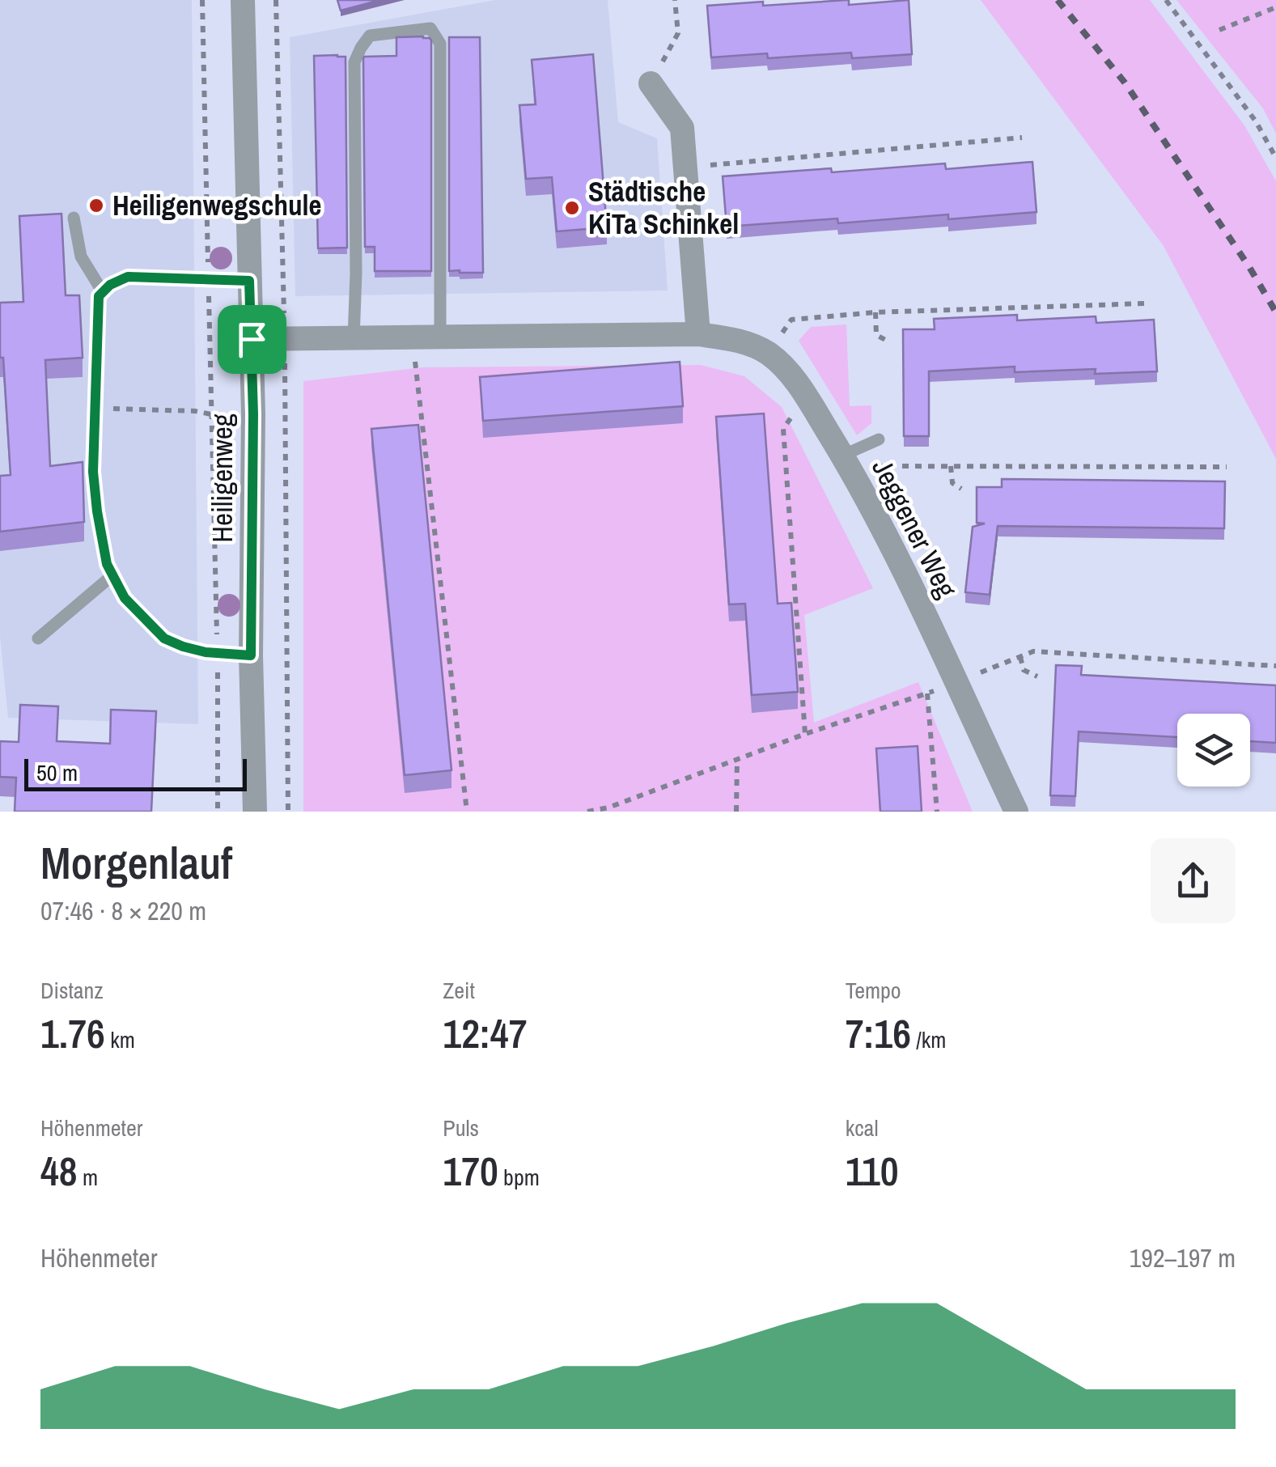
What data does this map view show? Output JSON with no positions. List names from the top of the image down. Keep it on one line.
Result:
{"streets":{"street":["Heiligenweg","Jeggener Weg"]},"crossings":[["Heiligenweg","Jeggener Weg"]],"places":["Heiligenwegschule","Städtische KiTa Schinkel"],"scale_bar":"50 m","page":{"scale":"50 m","heading":["Morgenlauf","07:46 · 8 × 220 m"],"stats":[["Distanz","1.76 km"],["Zeit","12:47"],["Tempo","7:16 /km"],["Höhenmeter","48 m"],["Puls","170 bpm"],["kcal","110"]],"chart":["Höhenmeter","192–197 m"]}}
